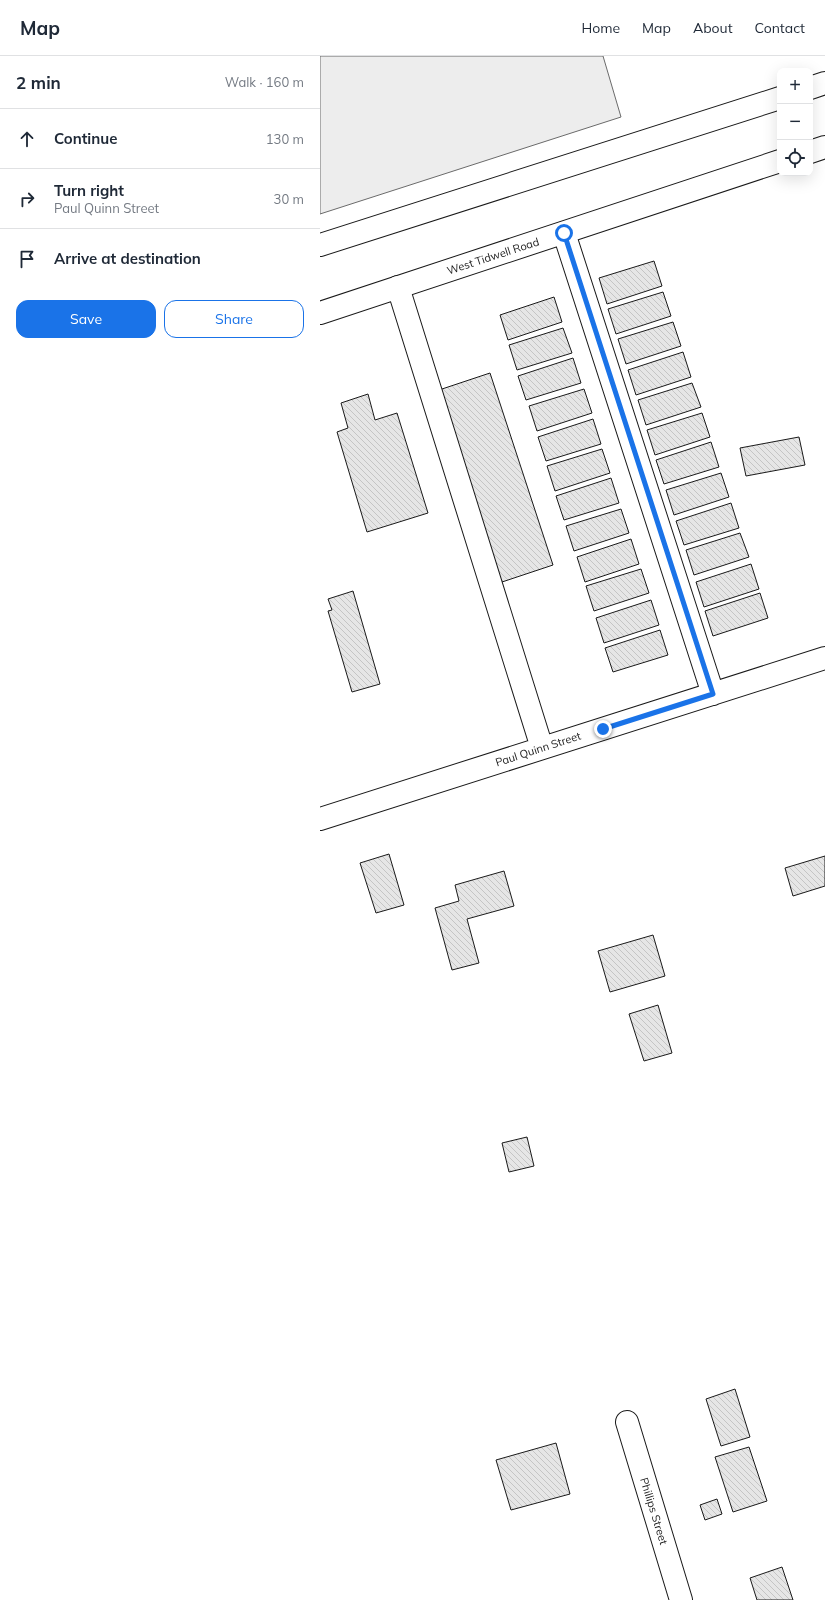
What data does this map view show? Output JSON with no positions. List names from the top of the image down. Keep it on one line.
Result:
{"streets":{"main road":["West Tidwell Road","Paul Quinn Street","Phillips Street"]},"page":{"header":"Map","nav":["Home","Map","About","Contact"],"heading":["2 min","Walk · 160 m"],"map_buttons":["+","−"],"list":[["Continue","130 m"],["Turn right","Paul Quinn Street","30 m"],"Arrive at destination"],"buttons":["Save","Share"]}}
